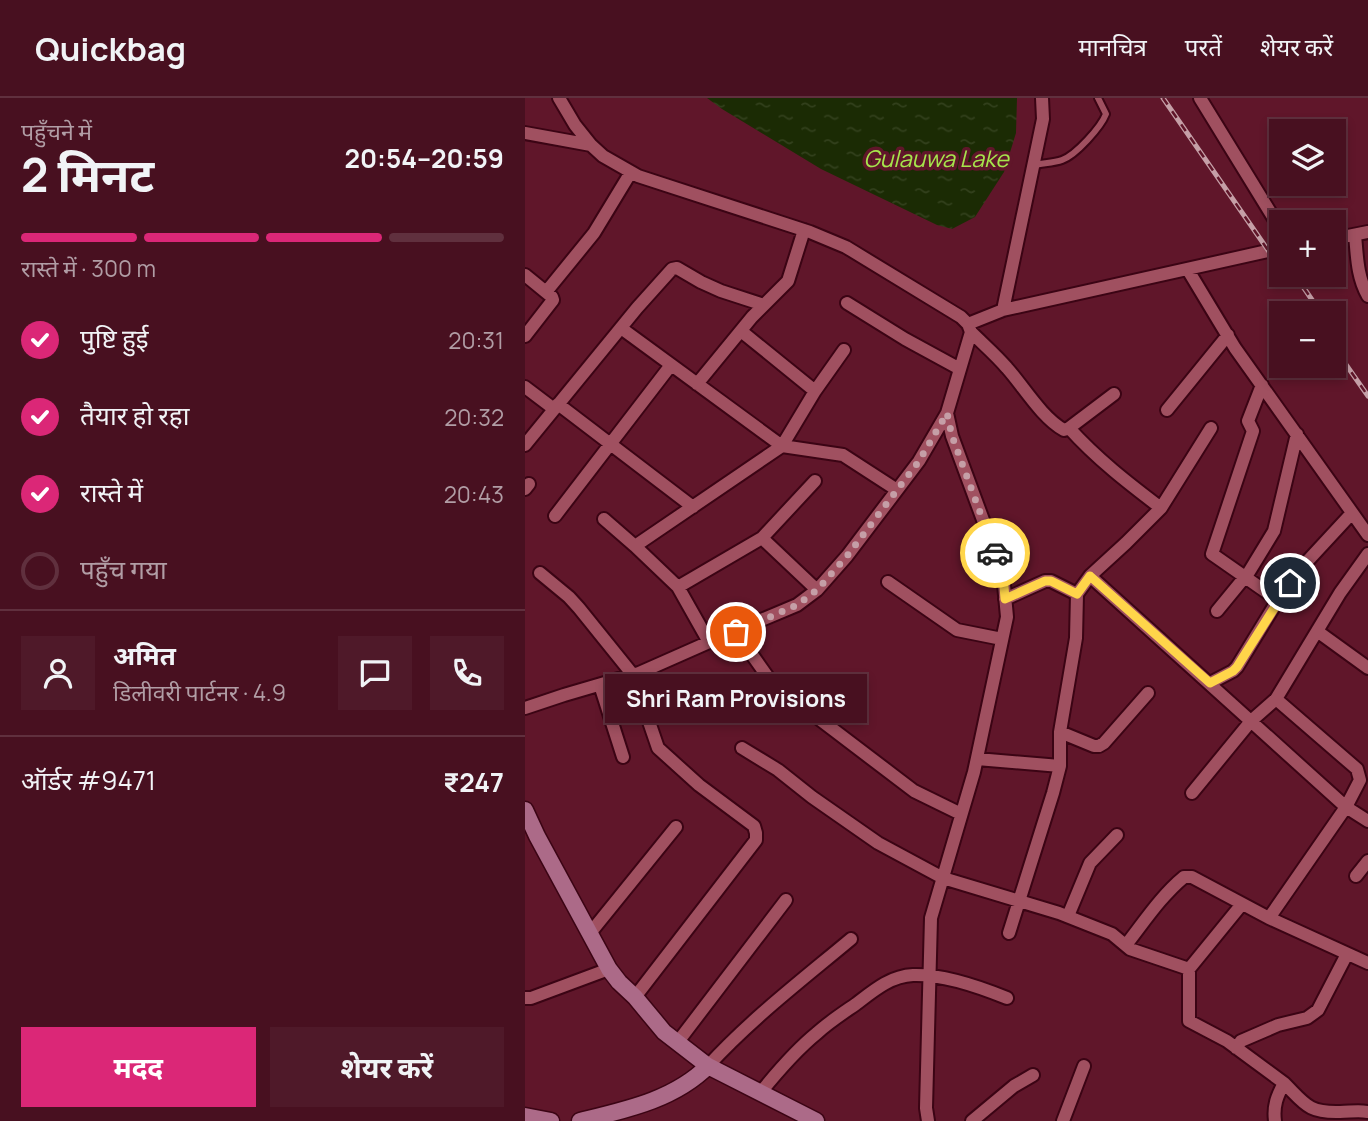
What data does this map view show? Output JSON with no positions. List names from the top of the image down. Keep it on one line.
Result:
{"water":["Gulauwa Lake"],"places":["Shri Ram Provisions"],"page":{"header":"Quickbag","nav":["मानचित्र","परतें","शेयर करें"],"heading":["2 मिनट","पहुँचने में","20:54–20:59"],"panel":["अमित","डिलीवरी पार्टनर · 4.9","ऑर्डर #9471","₹247"],"map_buttons":["+","−"],"bar":"रास्ते में · 300 m","list":[["पुष्टि हुई","20:31"],["तैयार हो रहा","20:32"],["रास्ते में","20:43"],"पहुँच गया"],"bubble":"Shri Ram Provisions","buttons":["मदद","शेयर करें"]}}
